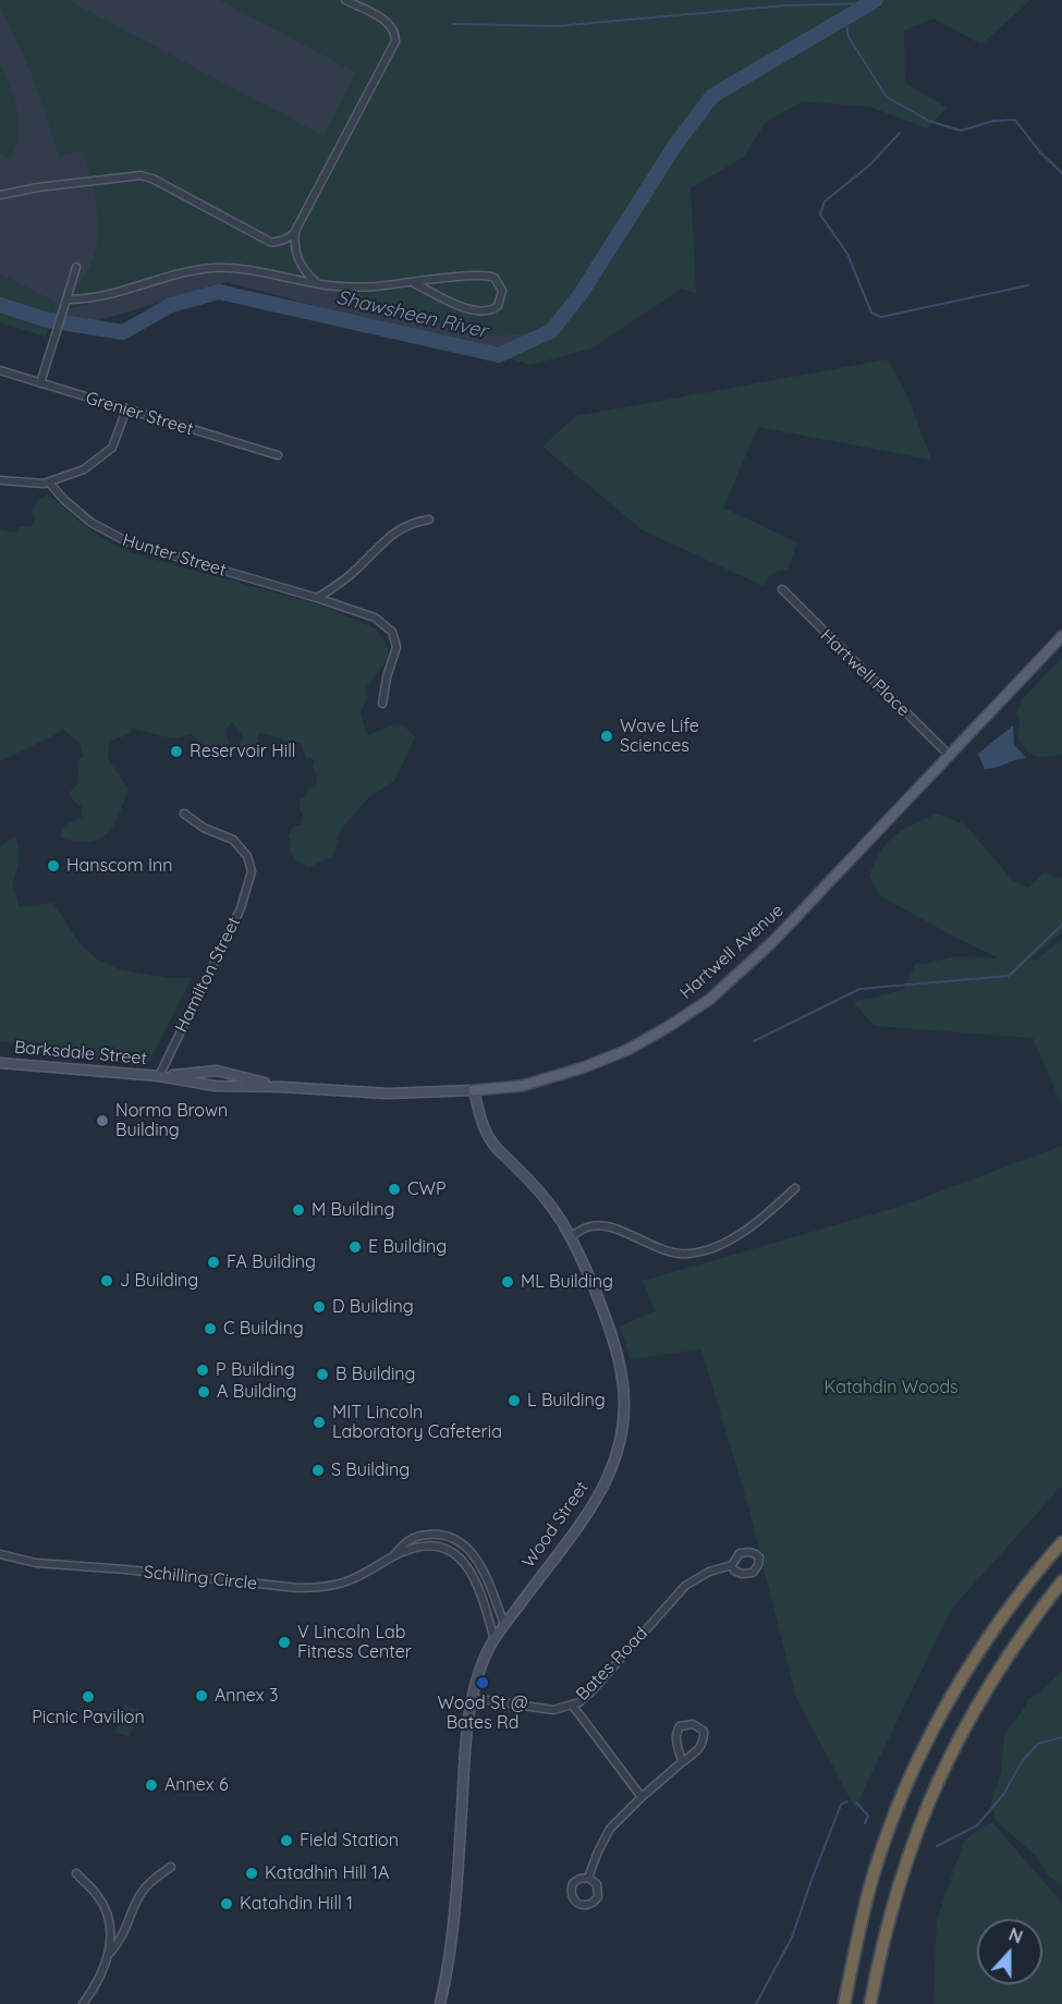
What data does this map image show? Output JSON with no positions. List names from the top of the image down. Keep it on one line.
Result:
{"streets":{"main road":["Hartwell Avenue"],"street":["Grenier Street","Hunter Street","Hartwell Place","Hamilton Street","Barksdale Street","Wood Street","Schilling Circle","Bates Road"]},"crossings":[["Hartwell Place","Hartwell Avenue"],["Hartwell Avenue","Barksdale Street"],["Hartwell Avenue","Wood Street"],["Hamilton Street","Barksdale Street"],["Wood Street","Schilling Circle"],["Wood Street","Bates Road"]],"water":["Shawsheen River"],"parks":["Katahdin Woods"],"places":["Wave Life Sciences","Reservoir Hill","Hanscom Inn","Norma Brown Building","CWP","M Building","E Building","FA Building","J Building","ML Building","D Building","C Building","P Building","B Building","A Building","L Building","MIT Lincoln Laboratory Cafeteria","S Building","V Lincoln Lab Fitness Center","Wood St @ Bates Rd","Annex 3","Picnic Pavilion","Annex 6","Field Station","Katadhin Hill 1A","Katahdin Hill 1"],"north":"top"}
